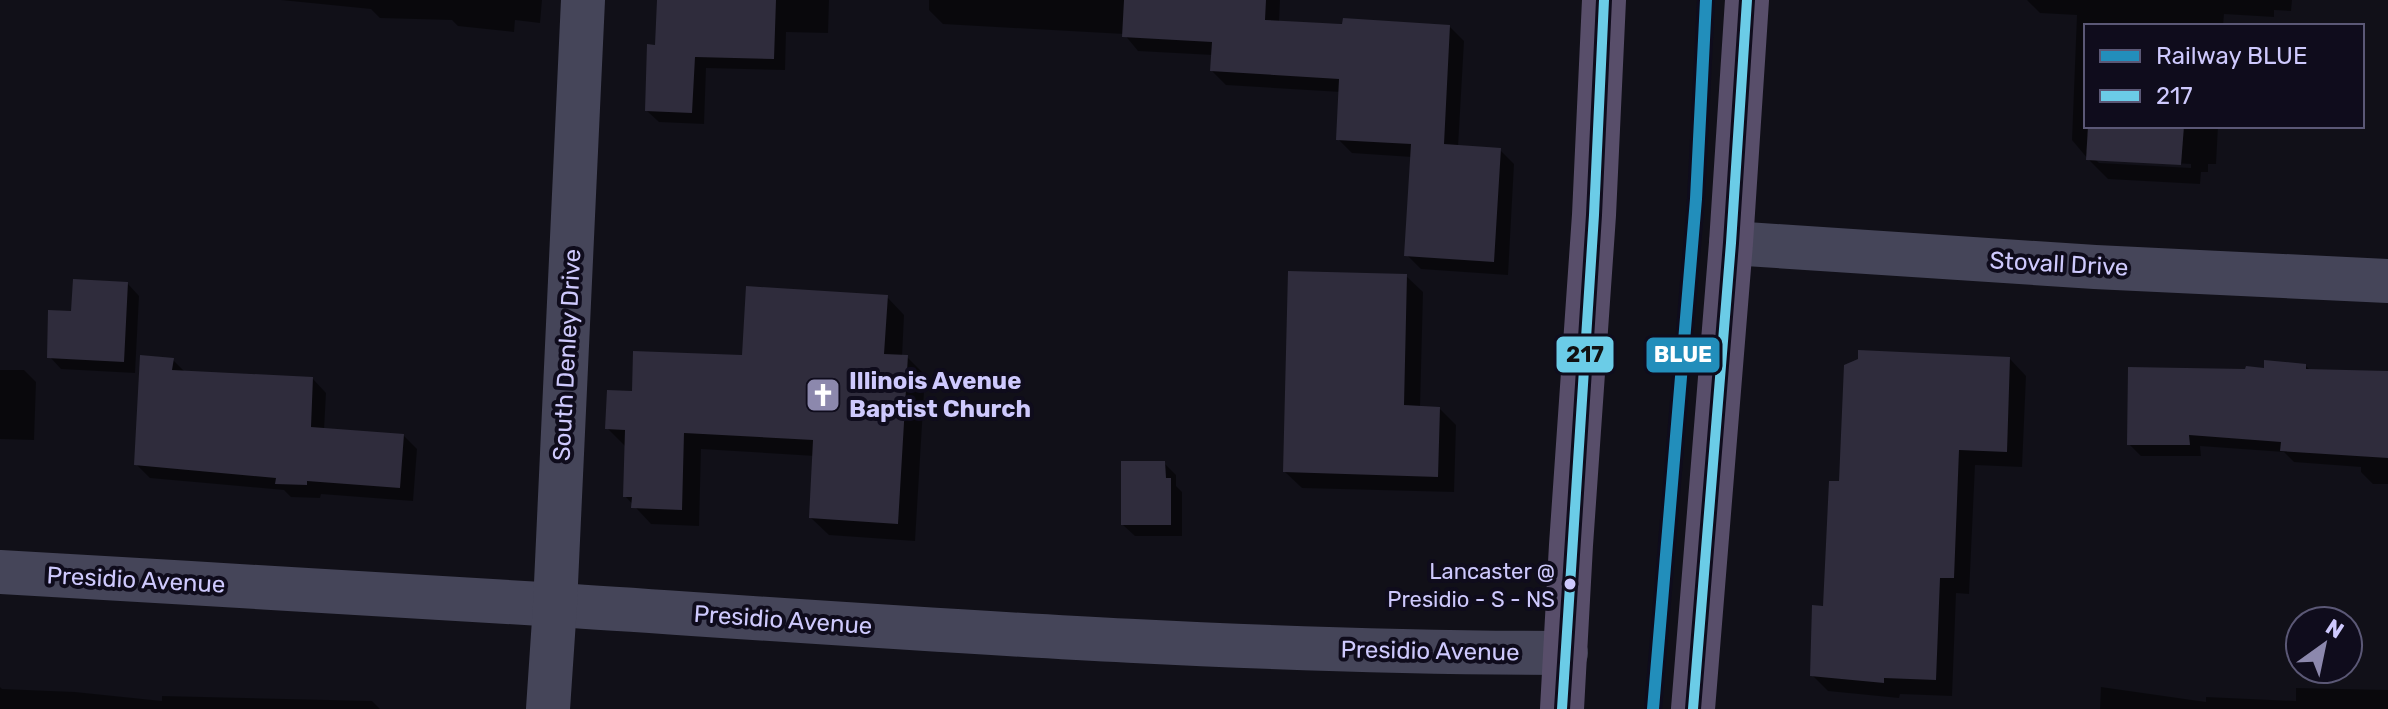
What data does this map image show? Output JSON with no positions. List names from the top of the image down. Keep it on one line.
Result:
{"streets":{"street":["Stovall Drive","South Denley Drive","Presidio Avenue"]},"crossings":[["South Denley Drive","Presidio Avenue"]],"places":{"church":["Illinois Avenue Baptist Church"],"other":["Lancaster @ Presidio - S - NS"]},"lines":["rail line BLUE","transit line 217"],"legend":["Railway BLUE","217"],"north":"top right"}
